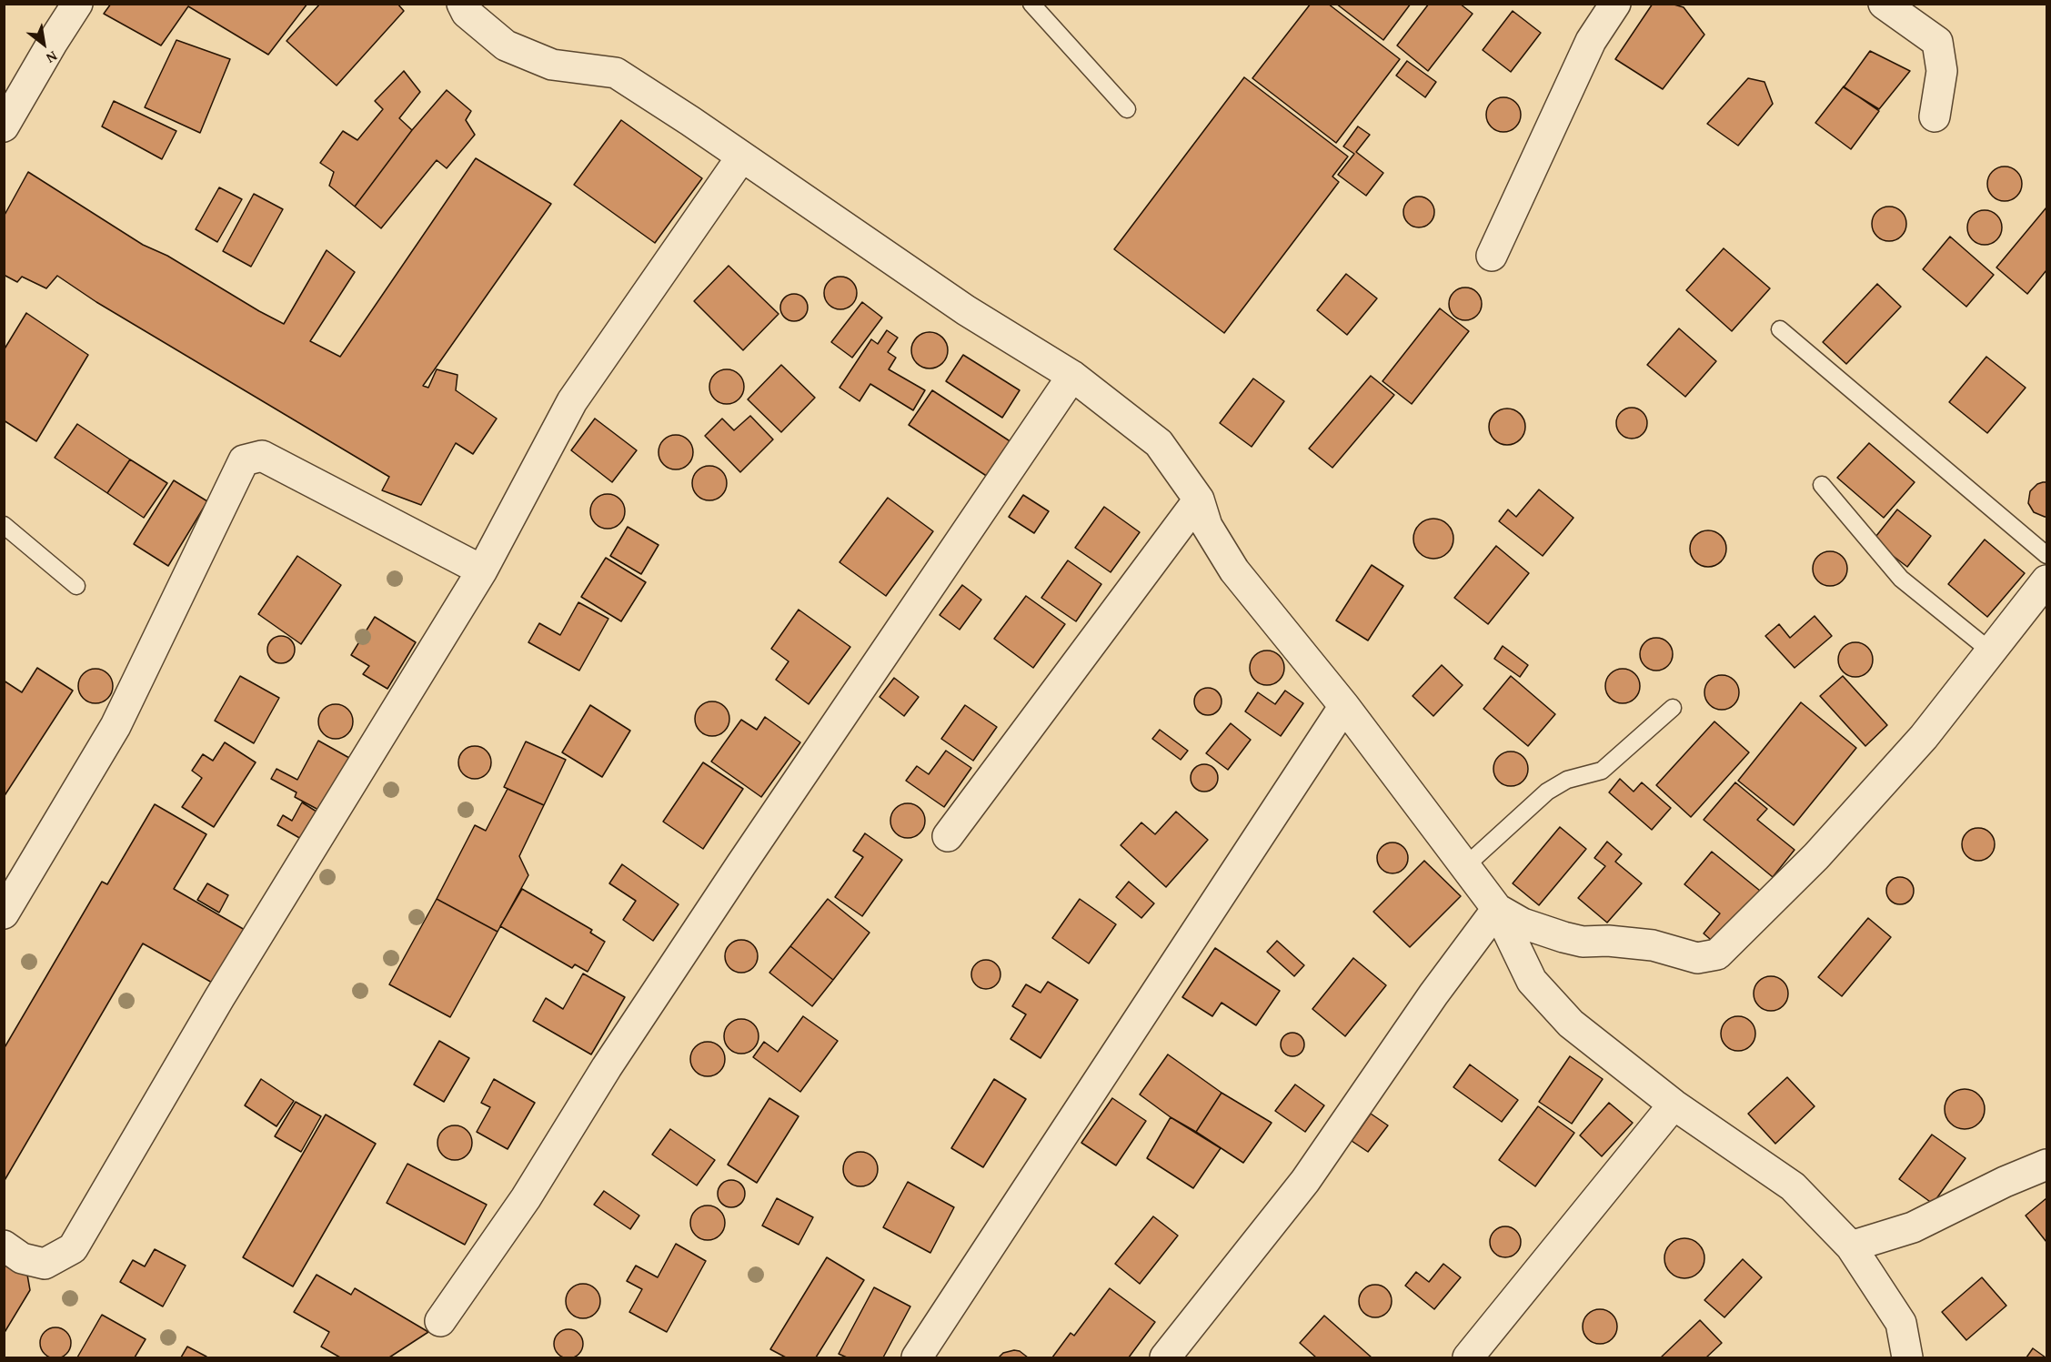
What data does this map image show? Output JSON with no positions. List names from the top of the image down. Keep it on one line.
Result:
{"north":"bottom right"}
